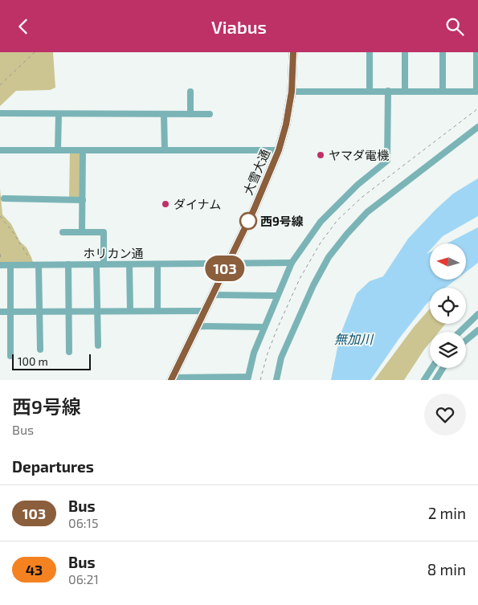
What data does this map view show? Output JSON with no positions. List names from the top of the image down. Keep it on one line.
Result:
{"streets":{"highway":["大雪大通"],"street":["ホリカン通"]},"crossings":[["大雪大通","ホリカン通"]],"water":["無加川"],"places":["ヤマダ電機","ダイナム","西9号線"],"lines":["bus line 103"],"scale_bar":"100 m","north":"left","page":{"header":"Viabus","on_map":"103","scale":"100 m","heading":[["西9号線","Bus"],"Departures"],"list":[{"mark":"103","name":"Bus","note":"06:15","value":"2 min"},{"mark":"43","name":"Bus","note":"06:21","value":"8 min"}]}}
